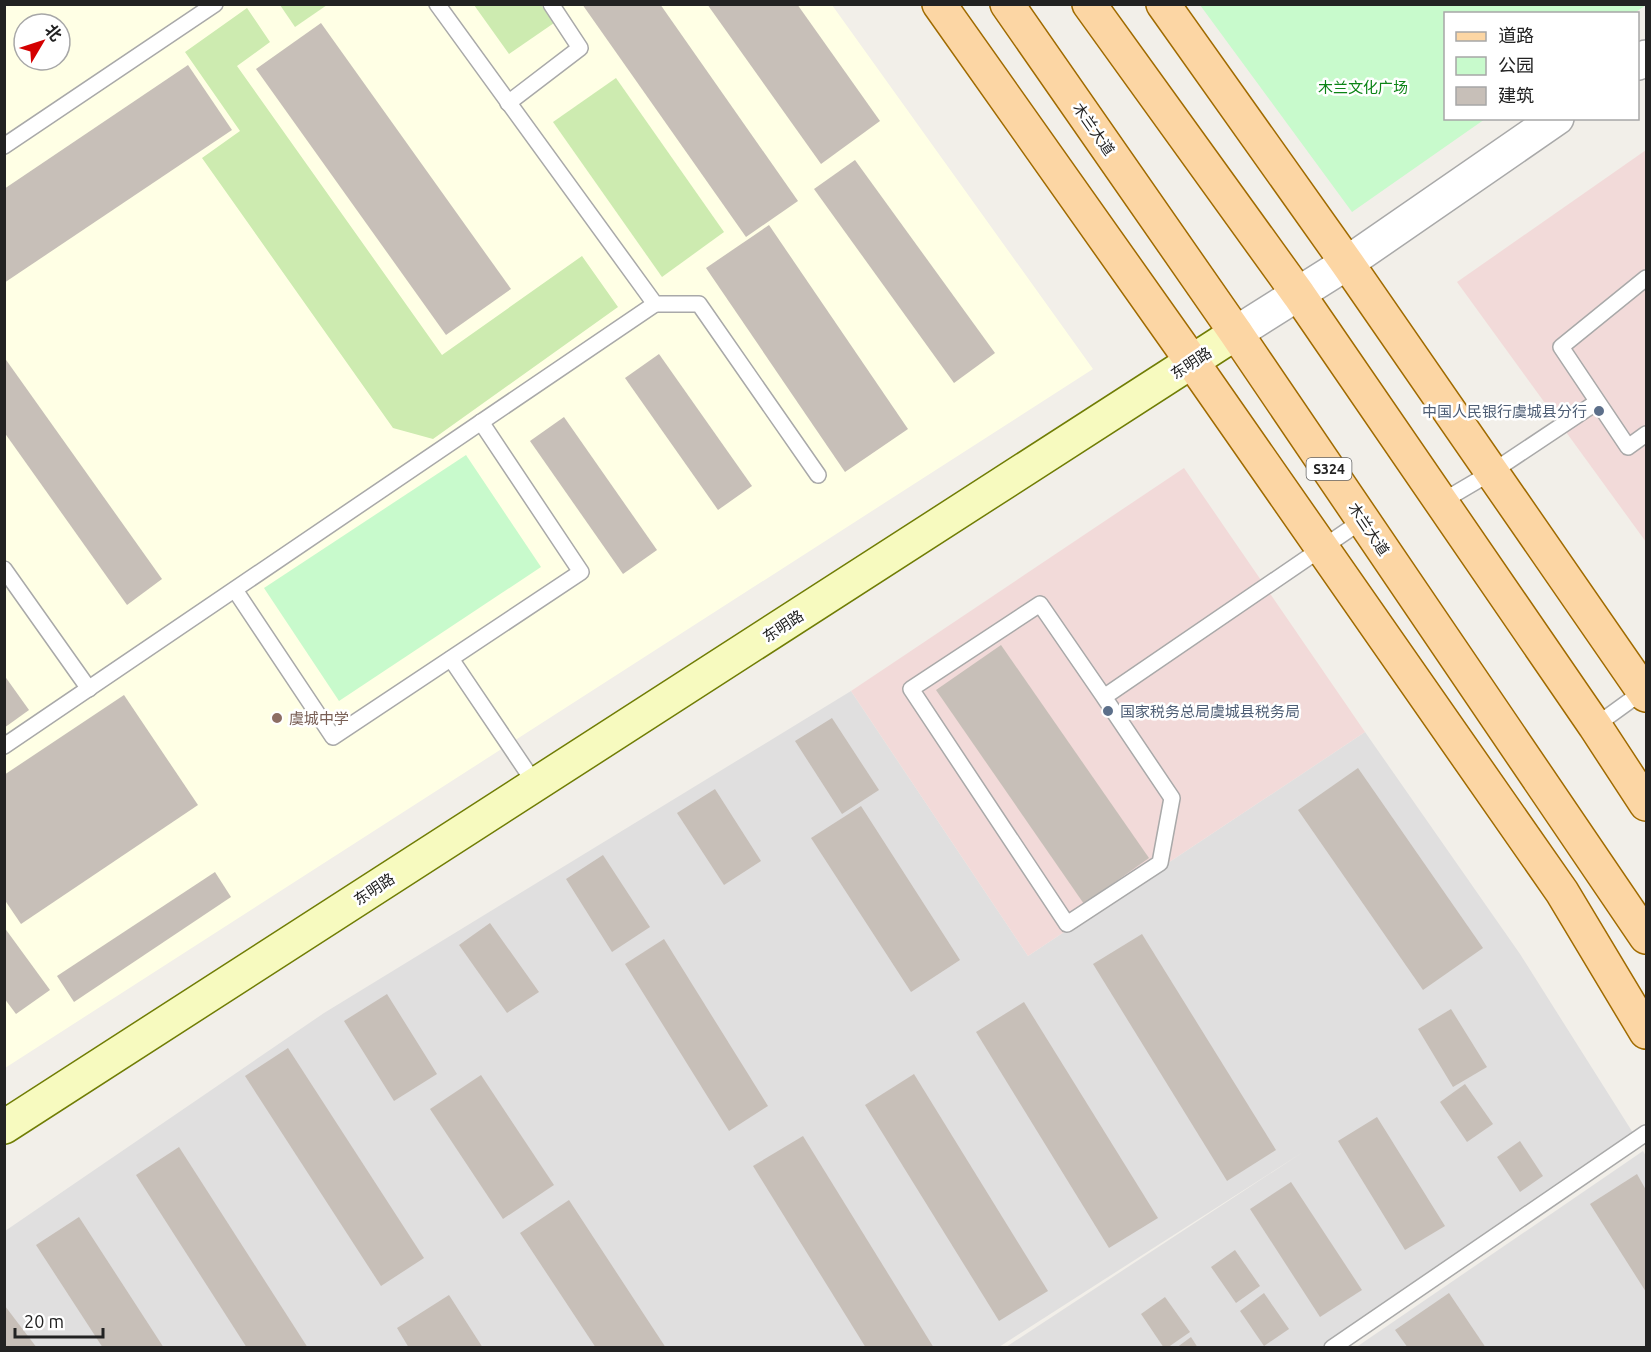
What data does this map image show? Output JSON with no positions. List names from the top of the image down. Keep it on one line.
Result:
{"streets":{"main road":["木兰大道","东明路","S324"]},"crossings":[["木兰大道","东明路"]],"parks":["木兰文化广场"],"places":["中国人民银行虞城县分行","国家税务总局虞城县税务局","虞城中学"],"legend":["道路","公园","建筑"],"scale_bar":"20 m","north":"top right"}
